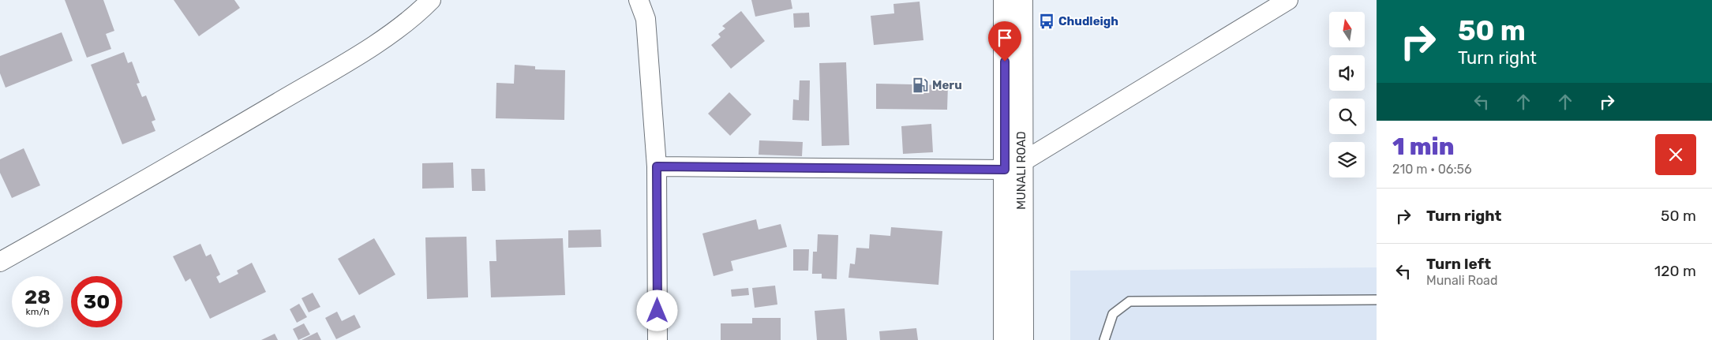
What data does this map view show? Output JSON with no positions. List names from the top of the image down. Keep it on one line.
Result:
{"streets":{"main road":["MUNALI ROAD"]},"places":{"bus stop":["Chudleigh"],"fuel station":["Meru"]},"north":"top","page":{"turn":["50 m","Turn right"],"heading":["1 min","210 m · 06:56"],"list":[{"name":"Turn right","value":"50 m"},{"name":"Turn left","note":"Munali Road","value":"120 m"}],"speed":"28 km/h","limit":"30"}}
